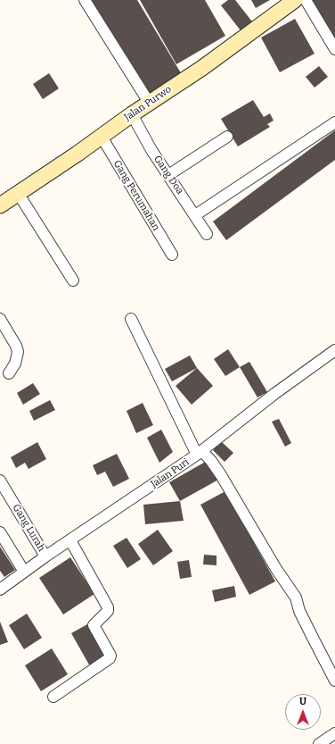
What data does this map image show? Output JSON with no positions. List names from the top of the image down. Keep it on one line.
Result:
{"streets":{"street":["Jalan Purwo","Gang Doa","Gang Perumahan","Jalan Puri","Gang Lurah"]},"crossings":[["Jalan Purwo","Gang Doa"],["Jalan Purwo","Gang Perumahan"],["Jalan Puri","Gang Lurah"]],"north":"top"}
